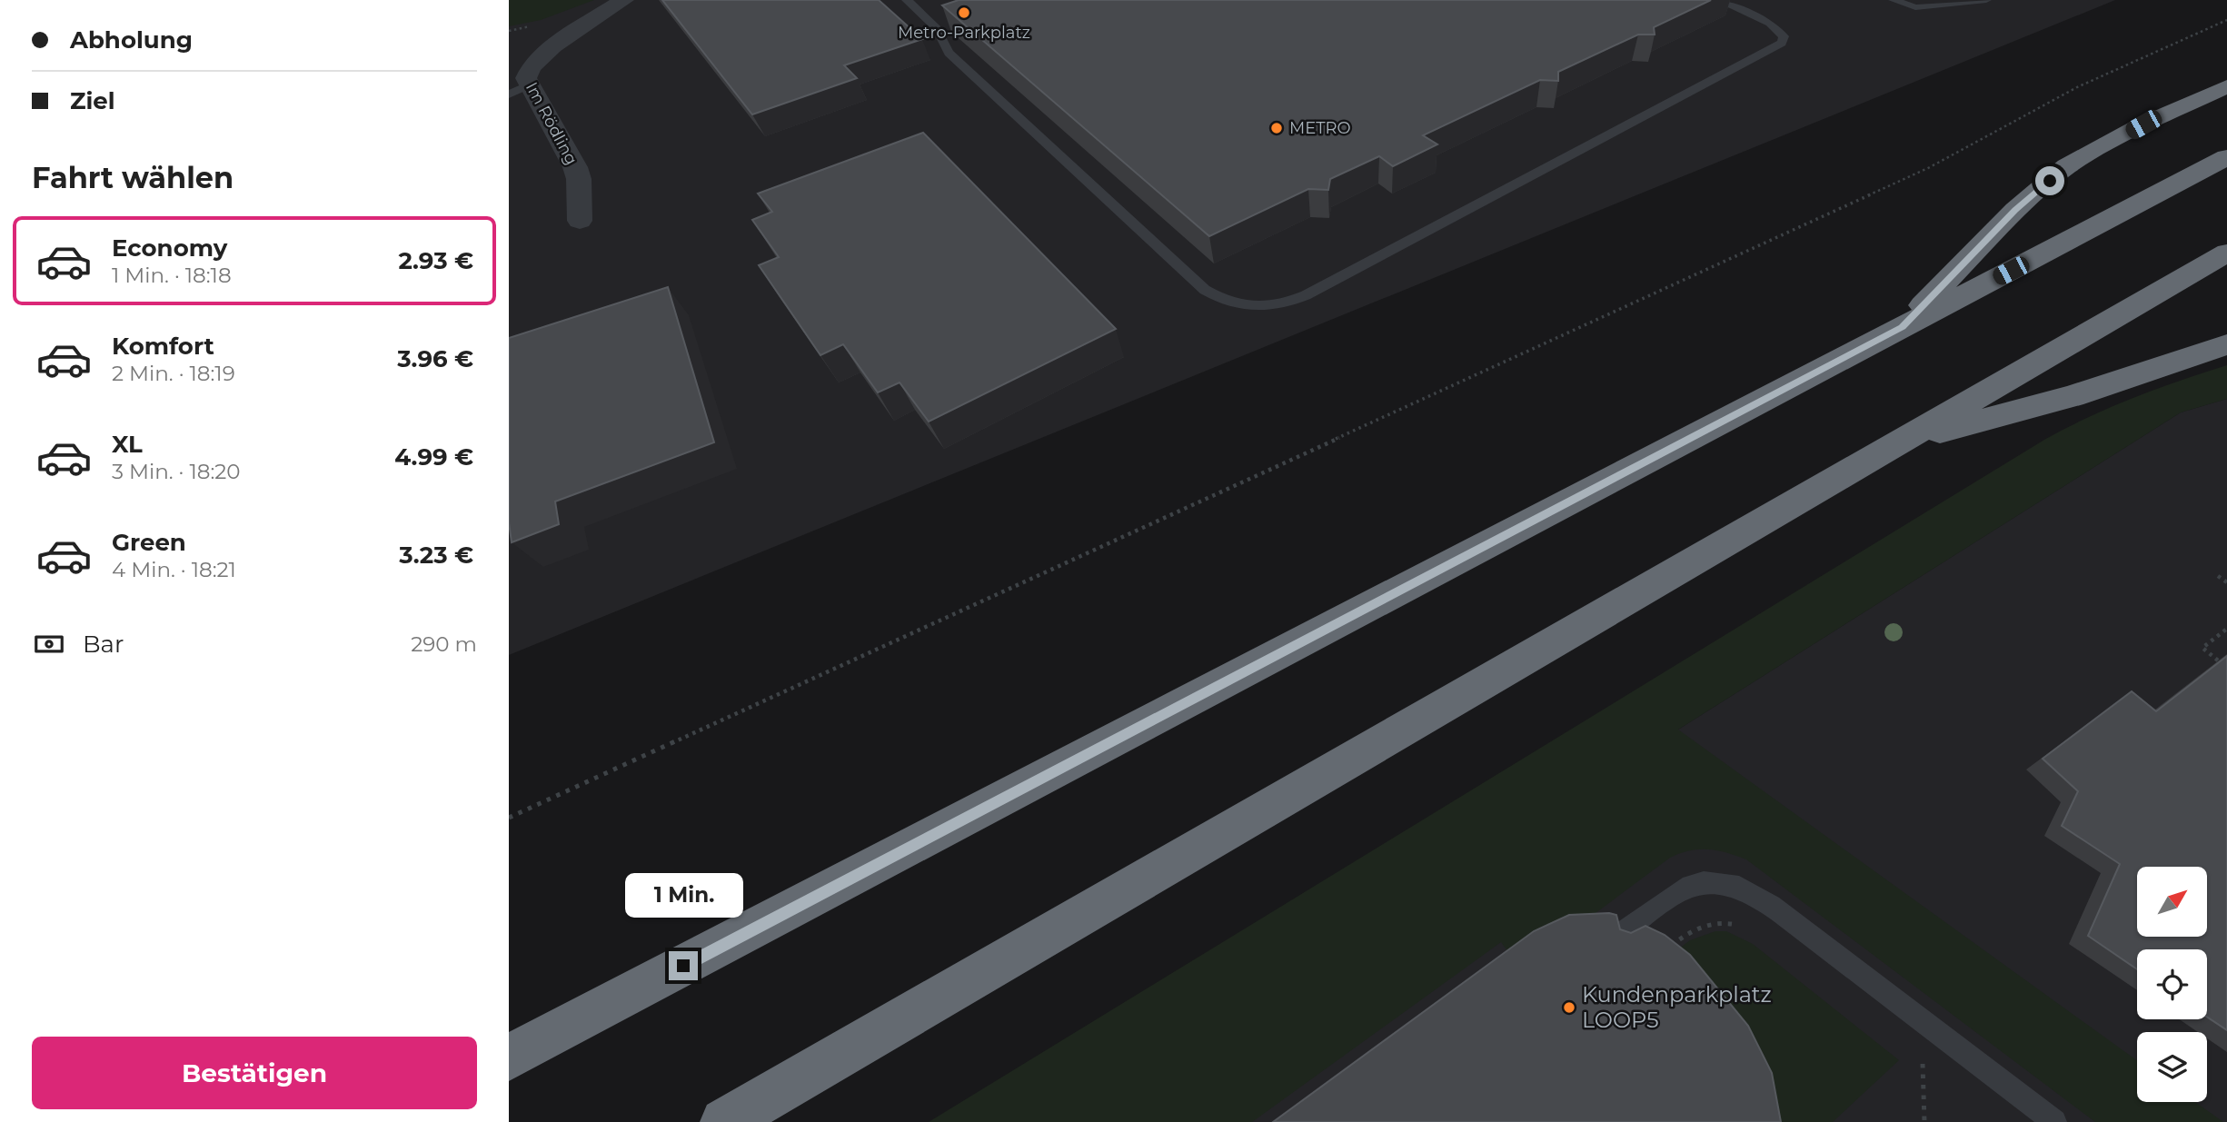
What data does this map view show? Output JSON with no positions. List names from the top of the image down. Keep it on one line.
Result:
{"streets":{"street":["Im Rödling"]},"places":["Metro-Parkplatz","METRO","Kundenparkplatz LOOP5"],"north":"top right","page":{"banner":["Abholung","Ziel"],"heading":"Fahrt wählen","list":[{"name":"Economy","note":"1 Min. · 18:18","value":"2.93 €"},{"name":"Komfort","note":"2 Min. · 18:19","value":"3.96 €"},{"name":"XL","note":"3 Min. · 18:20","value":"4.99 €"},{"name":"Green","note":"4 Min. · 18:21","value":"3.23 €"}],"pay":["Bar","290 m"],"bubble":"1 Min.","buttons":"Bestätigen"}}
